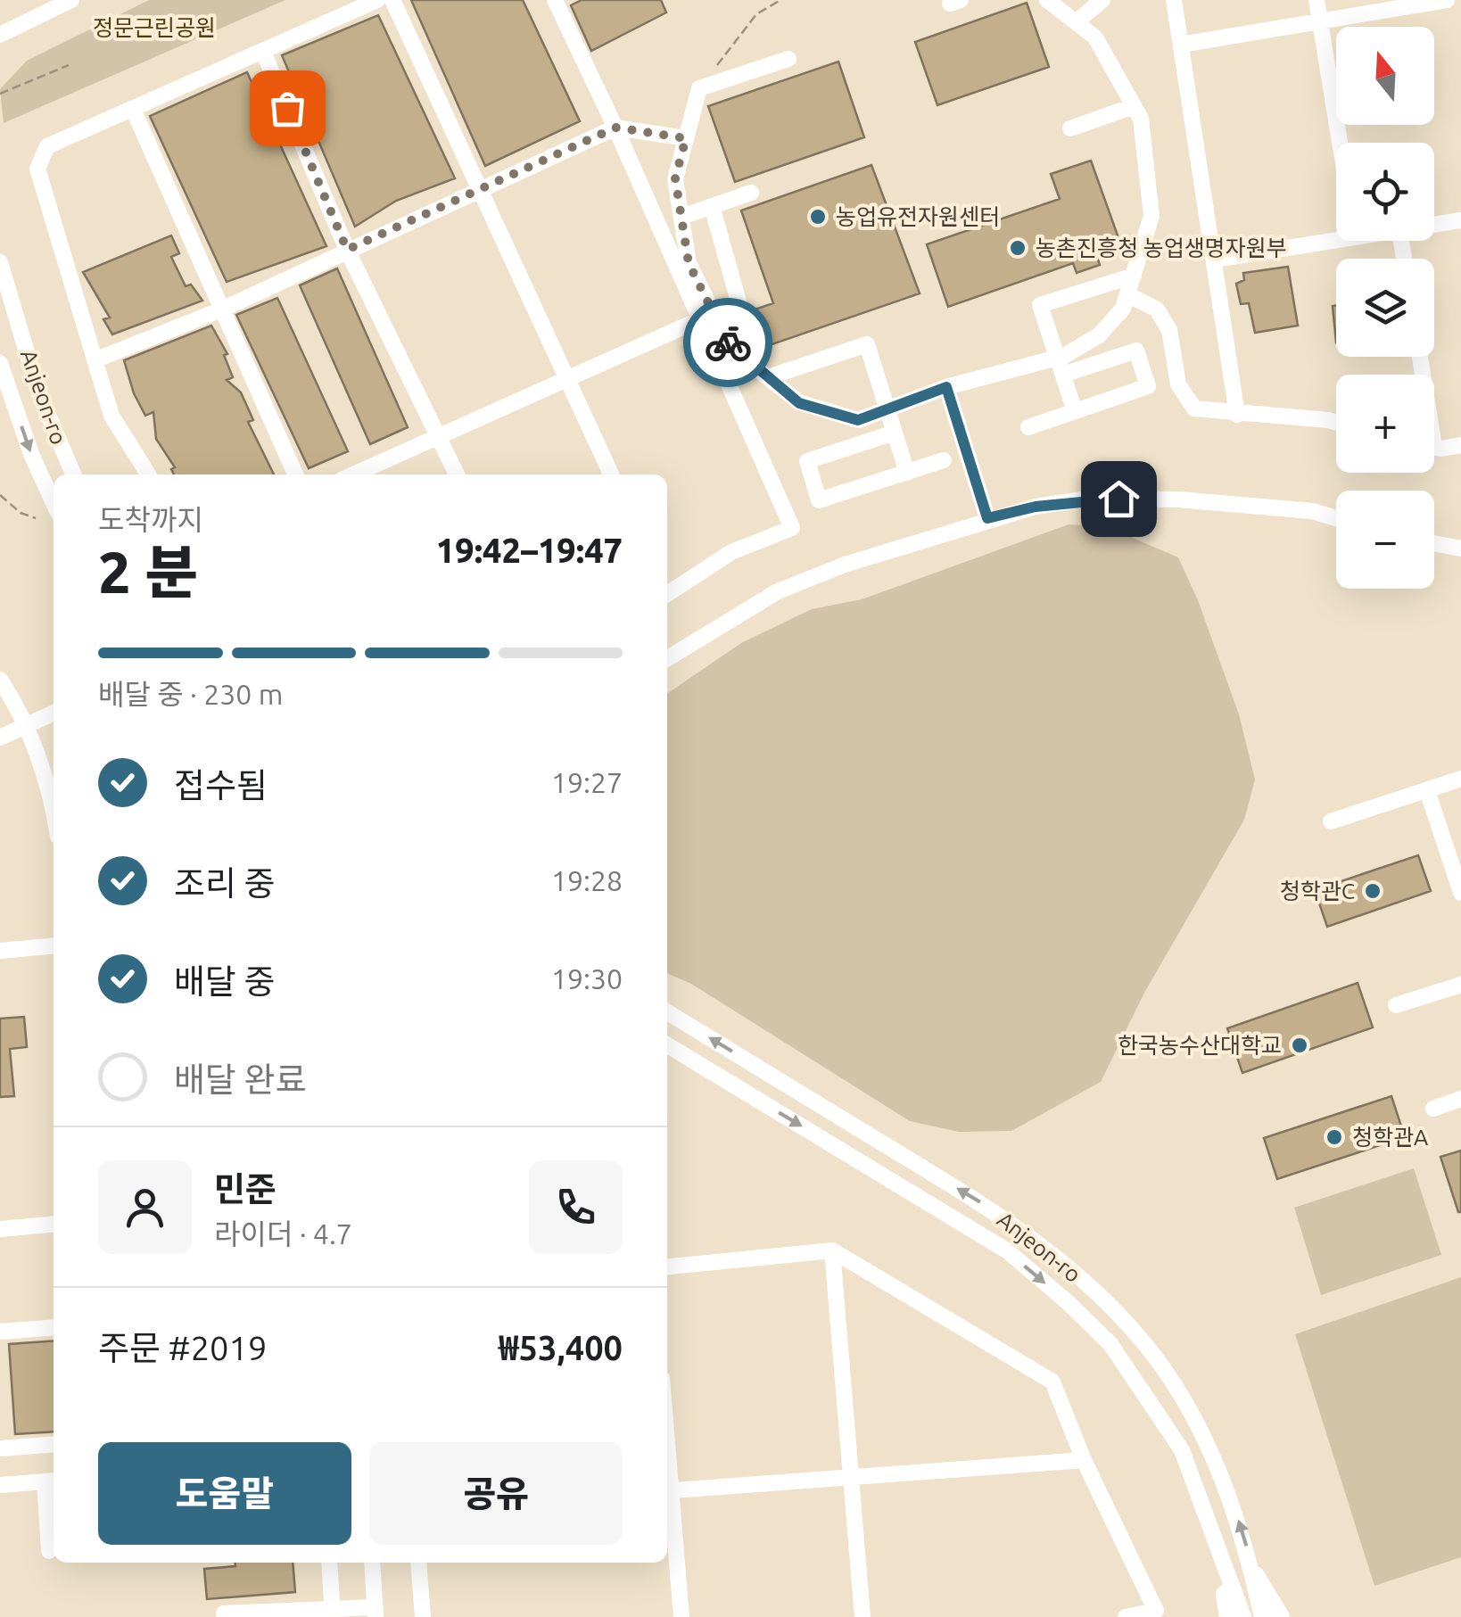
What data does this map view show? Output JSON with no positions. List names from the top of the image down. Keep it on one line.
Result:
{"streets":{"street":["Anjeon-ro"]},"parks":["정문근린공원"],"places":["농업유전자원센터","농촌진흥청 농업생명자원부","청학관C","한국농수산대학교","청학관A"],"north":"top","page":{"map_buttons":["+","−"],"heading":["2 분","도착까지","19:42–19:47"],"panel":["민준","라이더 · 4.7","주문 #2019","₩53,400"],"bar":"배달 중 · 230 m","list":[["접수됨","19:27"],["조리 중","19:28"],["배달 중","19:30"],"배달 완료"],"buttons":["도움말","공유"]}}
